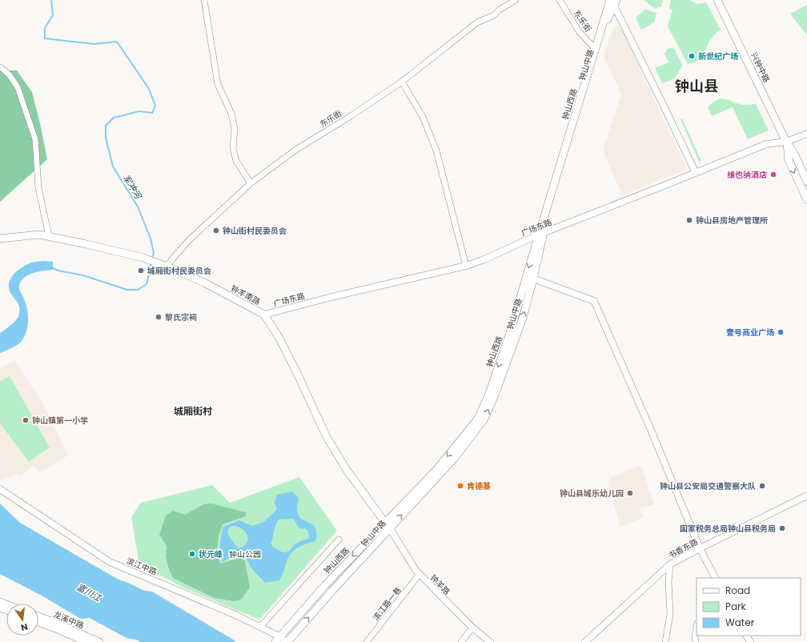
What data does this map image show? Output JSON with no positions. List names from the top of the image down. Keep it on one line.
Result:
{"streets":{"main road":["钟山中路","兴钟中路","钟山西路","钟羊南路","龙溪中路"],"street":["东乐街","广场东路","书香东路","滨江中路","钟羊路","滨江路一巷"]},"crossings":[["东乐街","钟山西路"],["东乐街","钟羊南路"],["钟山中路","钟山西路"],["钟山中路","广场东路"],["钟山中路","钟羊南路"],["钟山中路","滨江中路"],["钟山中路","钟羊路"],["兴钟中路","广场东路"],["钟山西路","广场东路"],["钟山西路","钟羊南路"],["钟山西路","滨江中路"],["钟山西路","钟羊路"],["广场东路","钟羊南路"],["钟羊南路","钟羊路"],["钟羊路","滨江路一巷"]],"one_way":["钟山中路","钟山西路"],"districts":["钟山县","城厢街村"],"water":["军冲河","富川江"],"parks":["钟山公园"],"places":["新世纪广场","维也纳酒店","钟山县房地产管理所","钟山街村民委员会","城厢街村民委员会","黎氏宗祠","壹号商业广场","钟山镇第一小学","肯德基","钟山县公安局交通警察大队","钟山县城乐幼儿园","国家税务总局钟山县税务局","状元峰"],"legend":["Road","Park","Water"],"north":"bottom"}
